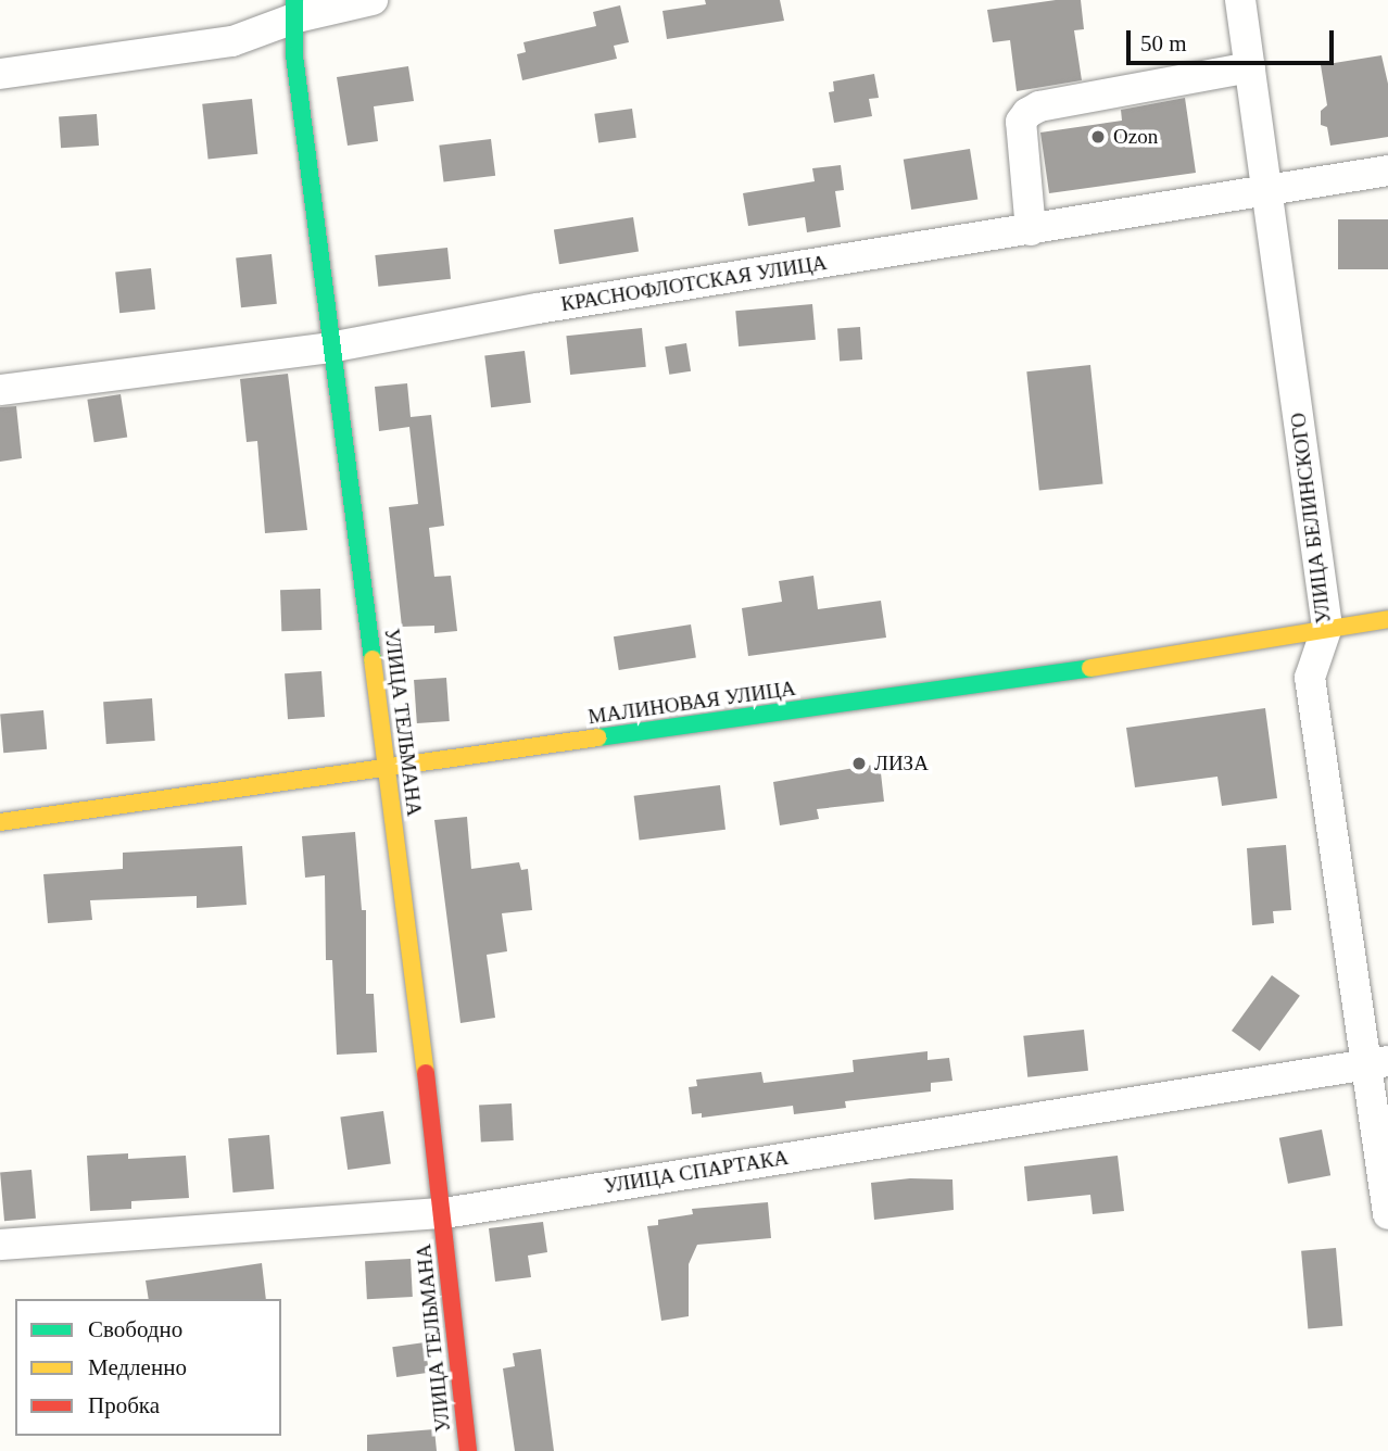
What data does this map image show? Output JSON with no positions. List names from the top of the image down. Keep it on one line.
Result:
{"streets":{"street":["КРАСНОФЛОТСКАЯ УЛИЦА","УЛИЦА БЕЛИНСКОГО","МАЛИНОВАЯ УЛИЦА","УЛИЦА ТЕЛЬМАНА","УЛИЦА СПАРТАКА"]},"crossings":[["КРАСНОФЛОТСКАЯ УЛИЦА","УЛИЦА БЕЛИНСКОГО"],["КРАСНОФЛОТСКАЯ УЛИЦА","УЛИЦА ТЕЛЬМАНА"],["УЛИЦА БЕЛИНСКОГО","МАЛИНОВАЯ УЛИЦА"],["УЛИЦА БЕЛИНСКОГО","УЛИЦА СПАРТАКА"],["МАЛИНОВАЯ УЛИЦА","УЛИЦА ТЕЛЬМАНА"],["УЛИЦА ТЕЛЬМАНА","УЛИЦА СПАРТАКА"]],"places":["Ozon","ЛИЗА"],"legend":["Свободно","Медленно","Пробка"],"scale_bar":"50 m"}
